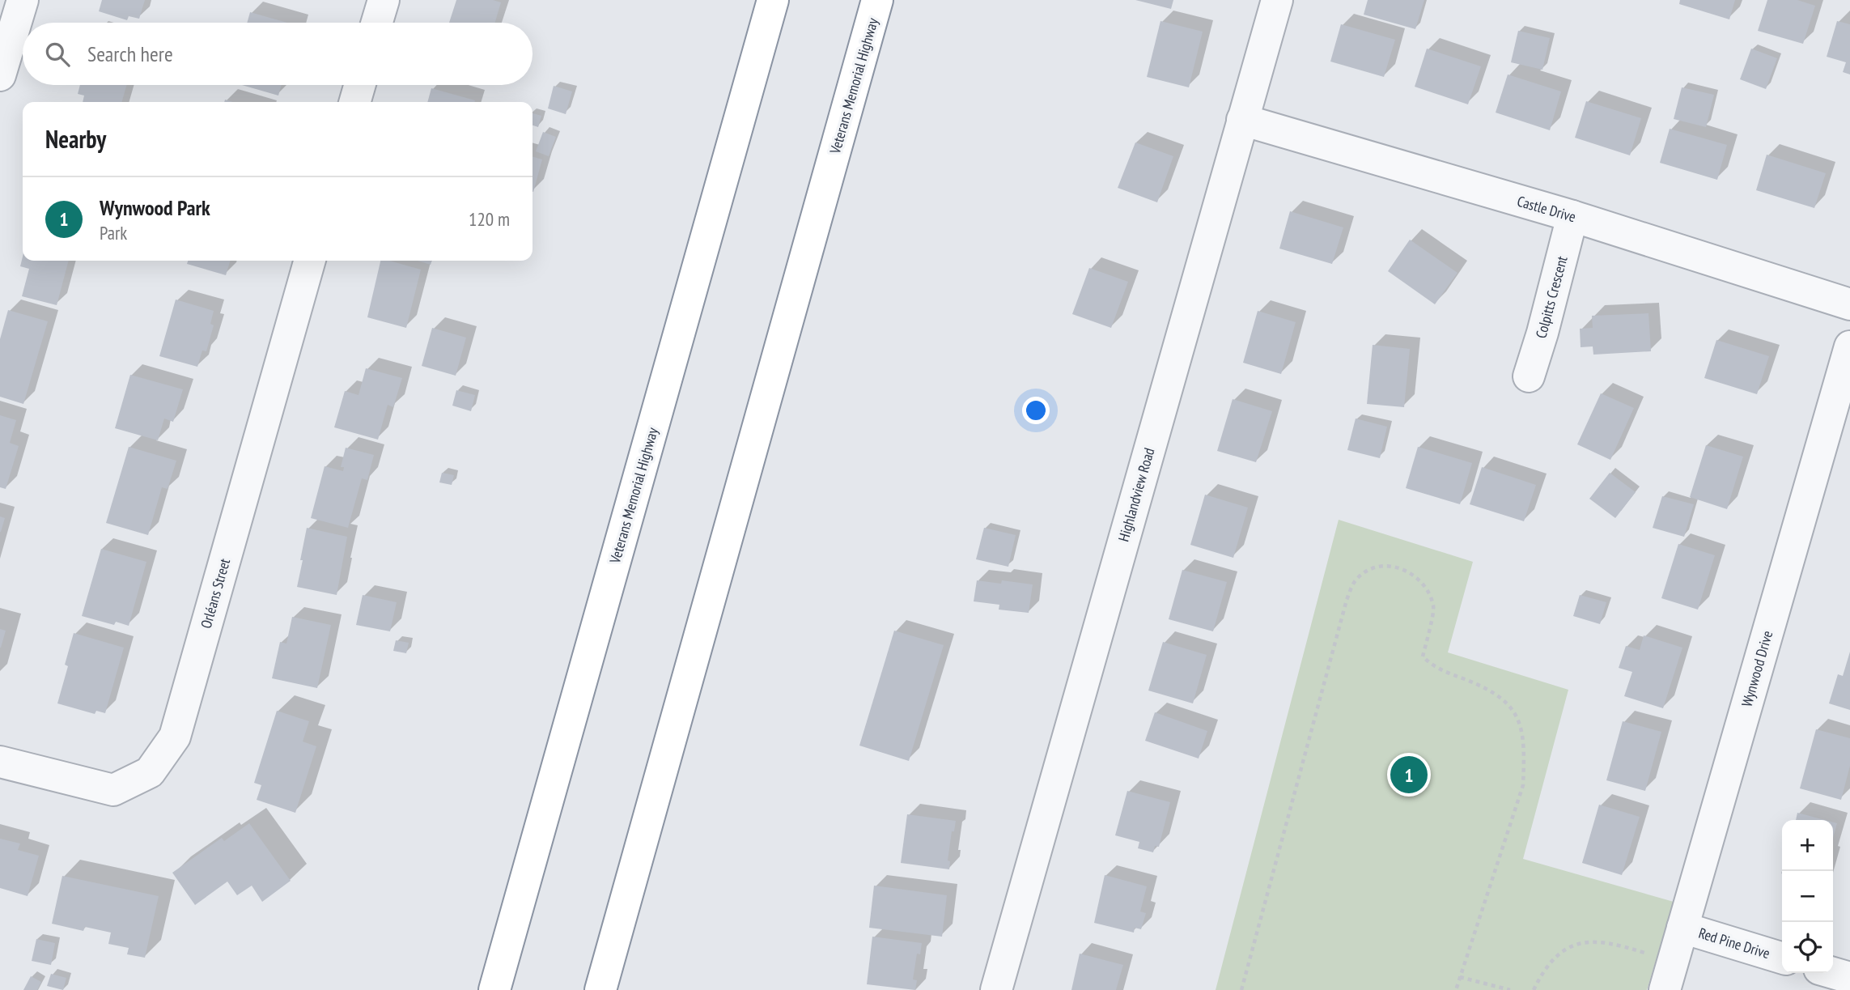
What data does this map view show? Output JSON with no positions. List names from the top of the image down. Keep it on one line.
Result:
{"streets":{"highway":["Veterans Memorial Highway"],"street":["Castle Drive","Colpitts Crescent","Highlandview Road","Orléans Street","Wynwood Drive","Red Pine Drive"]},"crossings":[["Castle Drive","Colpitts Crescent"],["Castle Drive","Highlandview Road"],["Wynwood Drive","Red Pine Drive"]],"page":{"search":"Search here","heading":"Nearby","list":[{"mark":"1","name":"Wynwood Park","note":"Park","value":"120 m"}],"pins":"1","map_buttons":["+","−"]}}
